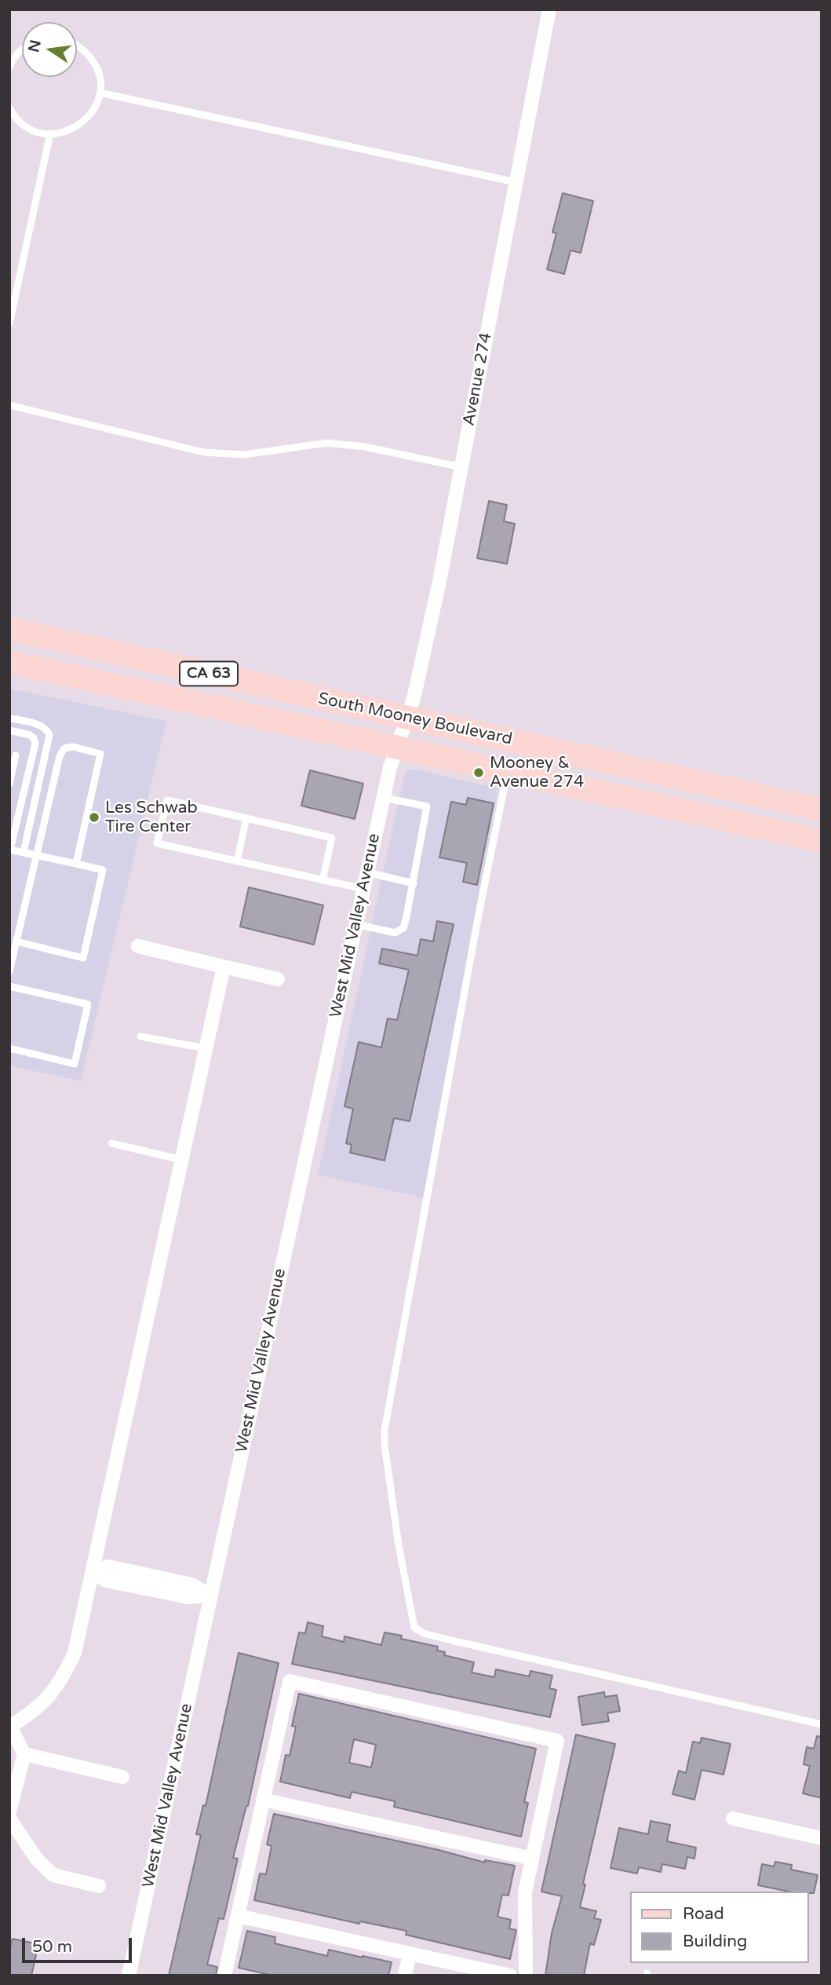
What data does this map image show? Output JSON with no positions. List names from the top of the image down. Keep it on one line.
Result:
{"streets":{"main road":["CA 63","South Mooney Boulevard"],"street":["Avenue 274","West Mid Valley Avenue"]},"crossings":[["Avenue 274","South Mooney Boulevard"],["Avenue 274","West Mid Valley Avenue"],["South Mooney Boulevard","West Mid Valley Avenue"]],"places":["Mooney & Avenue 274","Les Schwab Tire Center"],"legend":["Road","Building"],"scale_bar":"50 m","north":"left"}
